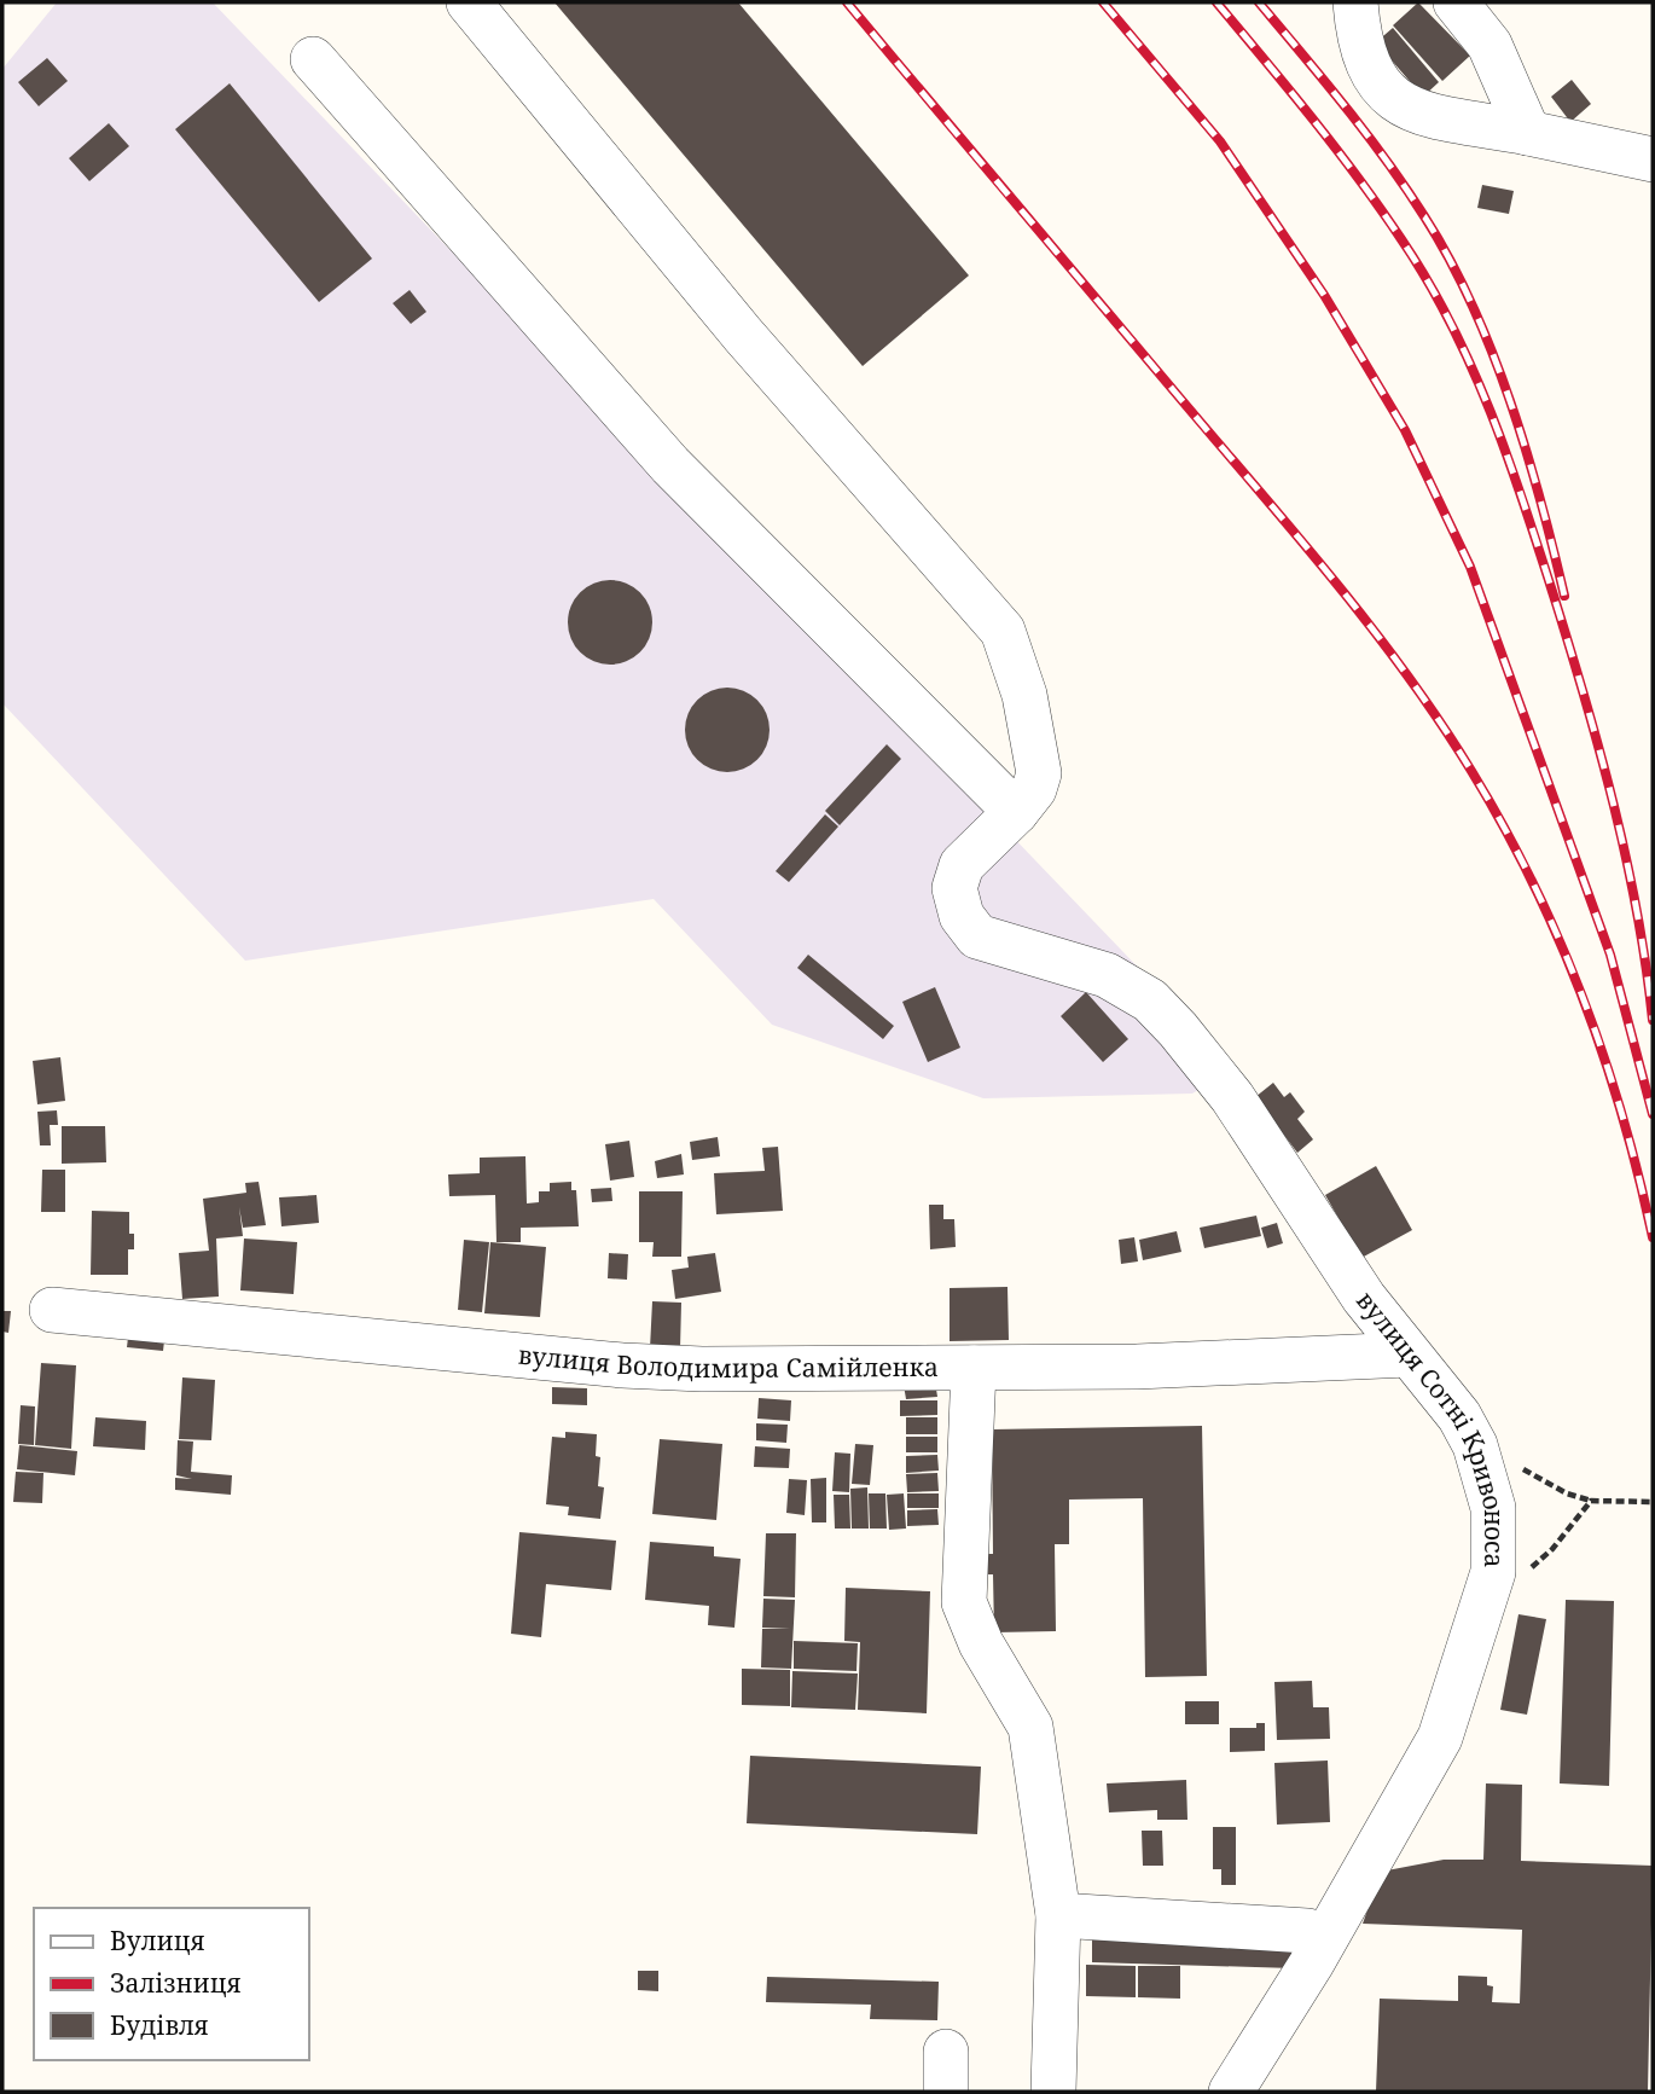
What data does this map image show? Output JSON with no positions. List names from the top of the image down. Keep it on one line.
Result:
{"streets":{"street":["вулиця Володимира Самійленка","вулиця Сотні Кривоноса"]},"crossings":[["вулиця Володимира Самійленка","вулиця Сотні Кривоноса"]],"legend":["Вулиця","Залізниця","Будівля"]}
